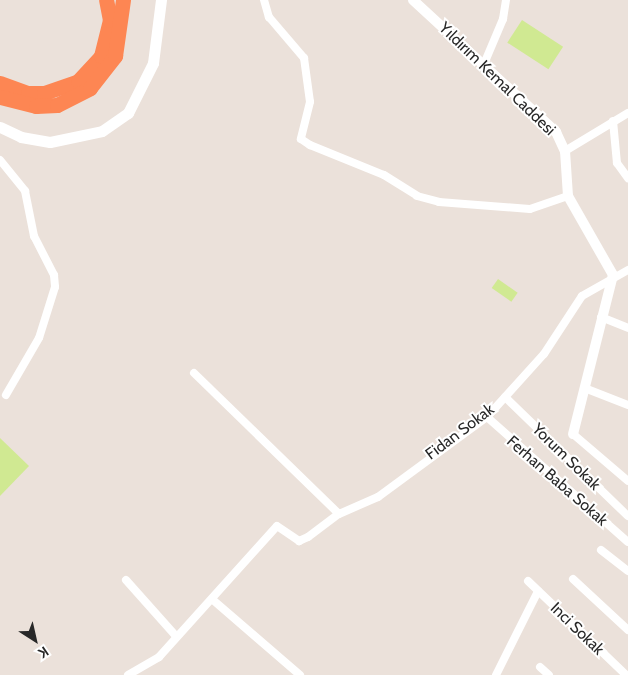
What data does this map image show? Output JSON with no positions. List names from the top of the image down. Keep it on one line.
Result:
{"streets":{"street":["Yıldırım Kemal Caddesi","Fidan Sokak","Yorum Sokak","Ferhan Baba Sokak","Inci Sokak"]},"crossings":[["Yıldırım Kemal Caddesi","Fidan Sokak"],["Fidan Sokak","Yorum Sokak"],["Fidan Sokak","Ferhan Baba Sokak"]],"north":"bottom right"}
